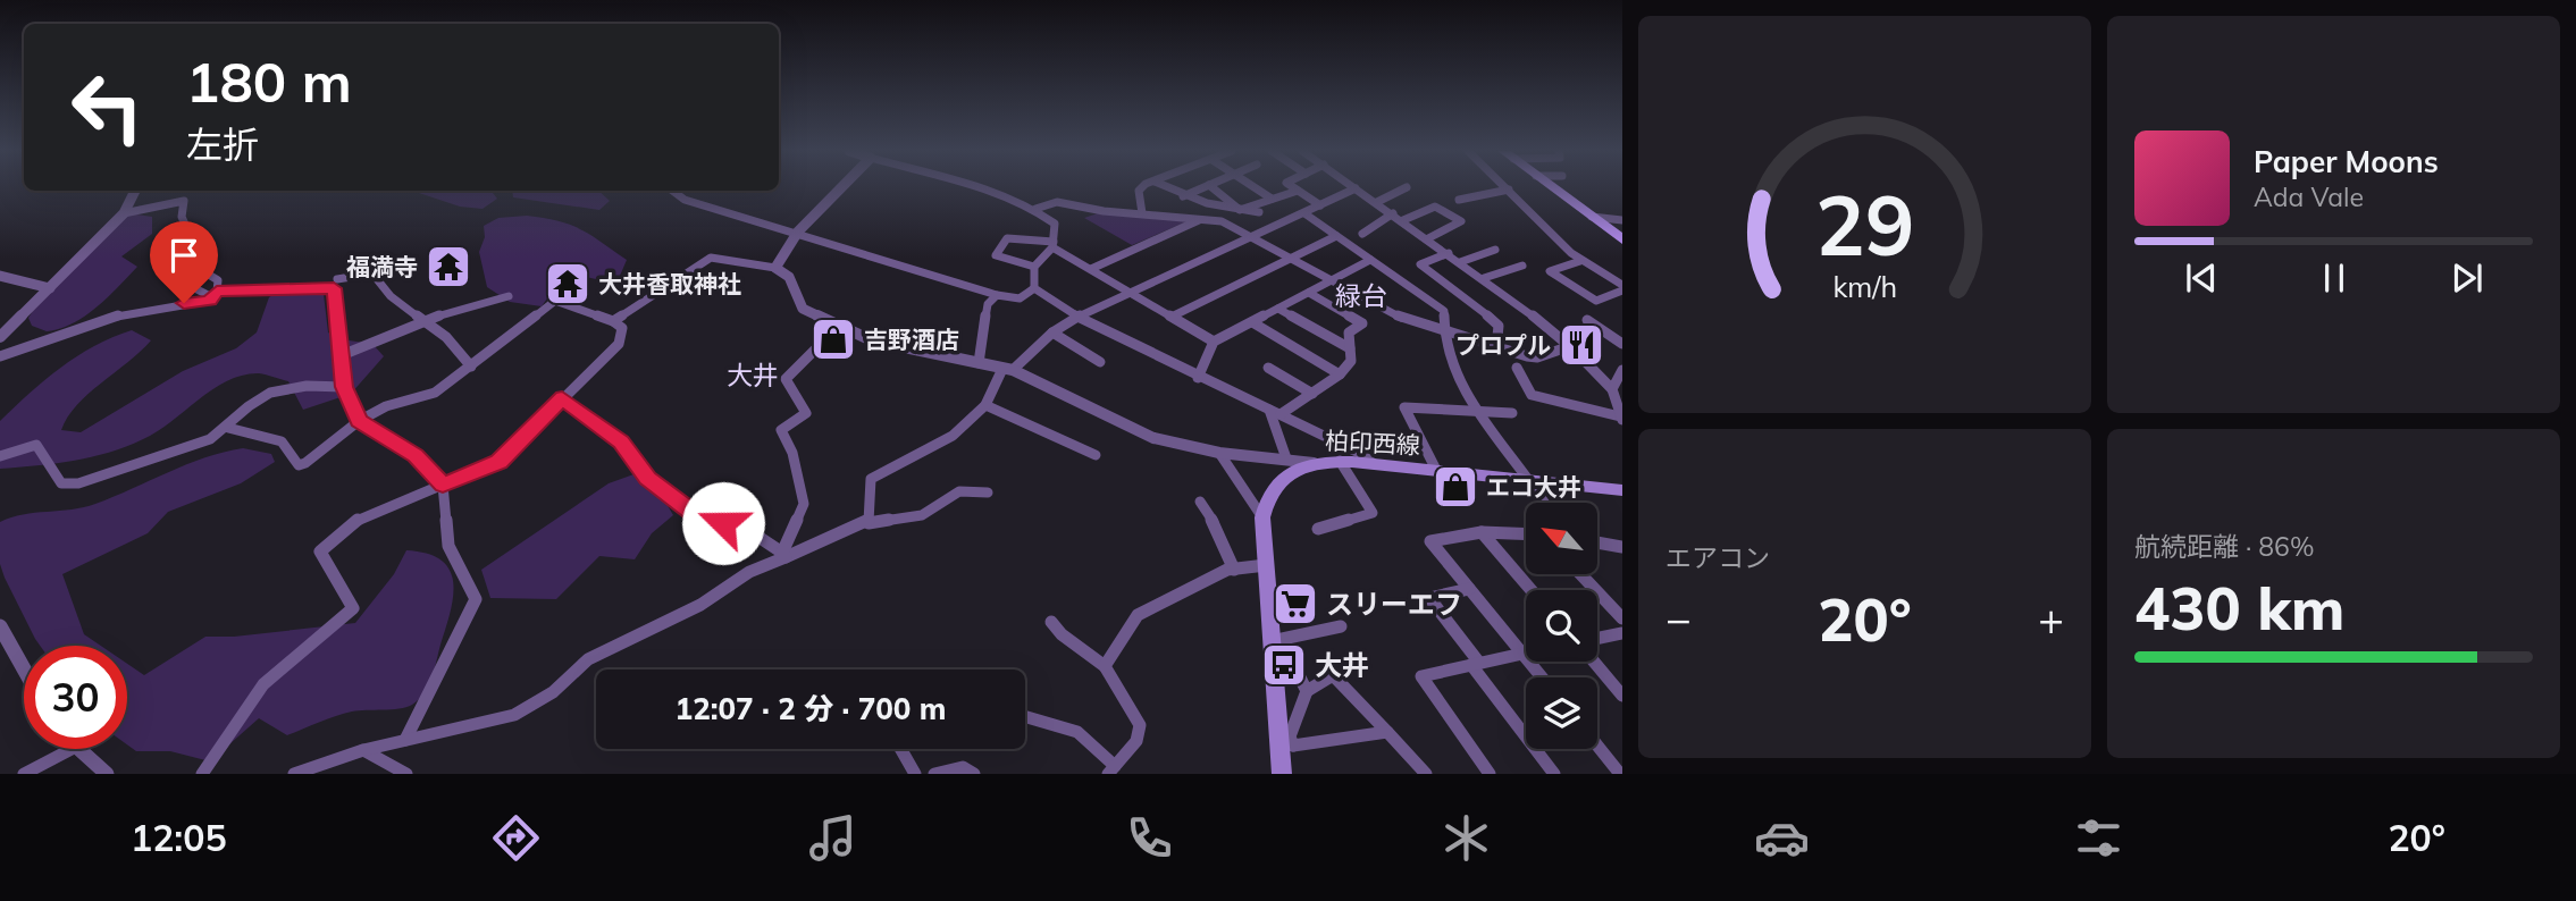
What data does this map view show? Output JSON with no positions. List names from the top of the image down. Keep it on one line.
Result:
{"streets":{"main road":["柏印西線"]},"districts":["緑台","大井"],"places":{"temple":["福満寺","大井香取神社"],"shop":["吉野酒店","エコ大井"],"restaurant":["プロプル"],"supermarket":["スリーエフ"],"bus stop":["大井"]},"north":"top left","page":{"turn":["180 m","左折"],"song":["Paper Moons","Ada Vale"],"tile":["エアコン",["航続距離 · 86%","430 km"]],"heat":["−","20°","+"],"limit":"30","trip":"12:07 · 2 分 · 700 m","tabs":["12:05","20°"],"gauge":["29","km/h"]}}
